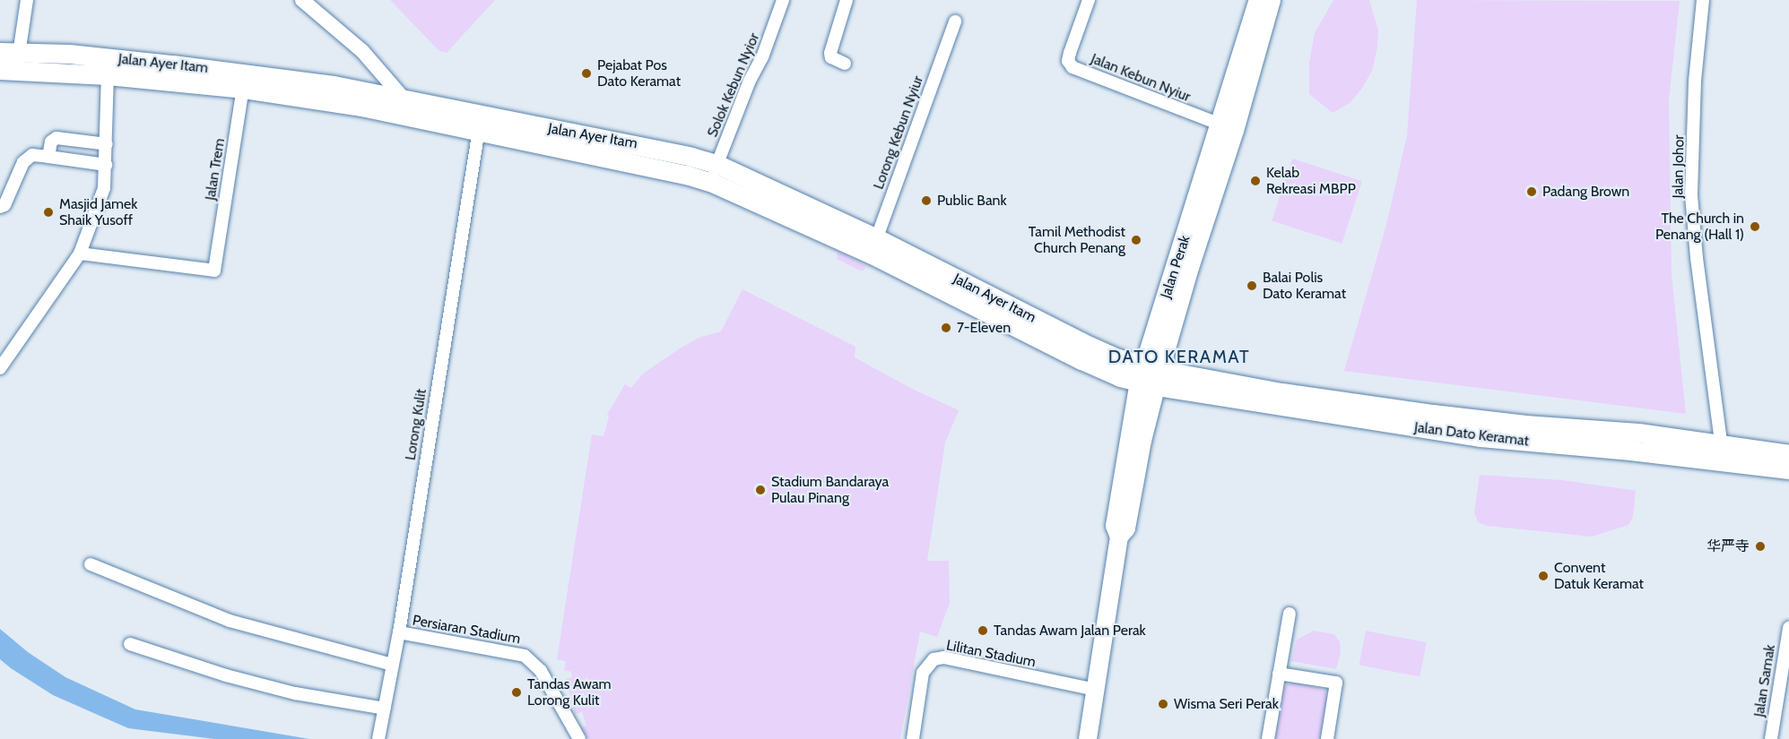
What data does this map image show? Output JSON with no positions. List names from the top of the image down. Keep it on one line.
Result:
{"streets":{"main road":["Jalan Ayer Itam","Jalan Perak","Jalan Dato Keramat"],"street":["Jalan Kebun Nyiur","Solok Kebun Nyior","Lorong Kebun Nyiur","Jalan Johor","Jalan Trem","Lorong Kulit","Persiaran Stadium","Lilitan Stadium","Jalan Samak"]},"crossings":[["Jalan Ayer Itam","Solok Kebun Nyior"],["Jalan Ayer Itam","Lorong Kebun Nyiur"],["Jalan Ayer Itam","Jalan Trem"],["Jalan Ayer Itam","Jalan Perak"],["Jalan Ayer Itam","Lorong Kulit"],["Jalan Ayer Itam","Jalan Dato Keramat"],["Jalan Kebun Nyiur","Jalan Perak"],["Jalan Johor","Jalan Dato Keramat"],["Jalan Perak","Jalan Dato Keramat"],["Jalan Perak","Lilitan Stadium"],["Lorong Kulit","Persiaran Stadium"]],"districts":["DATO KERAMAT"],"places":["Pejabat Pos Dato Keramat","Kelab Rekreasi MBPP","Padang Brown","Public Bank","Masjid Jamek Shaik Yusoff","The Church in Penang (Hall 1)","Tamil Methodist Church Penang","Balai Polis Dato Keramat","7-Eleven","Stadium Bandaraya Pulau Pinang","华严寺","Convent Datuk Keramat","Tandas Awam Jalan Perak","Tandas Awam Lorong Kulit","Wisma Seri Perak"]}
